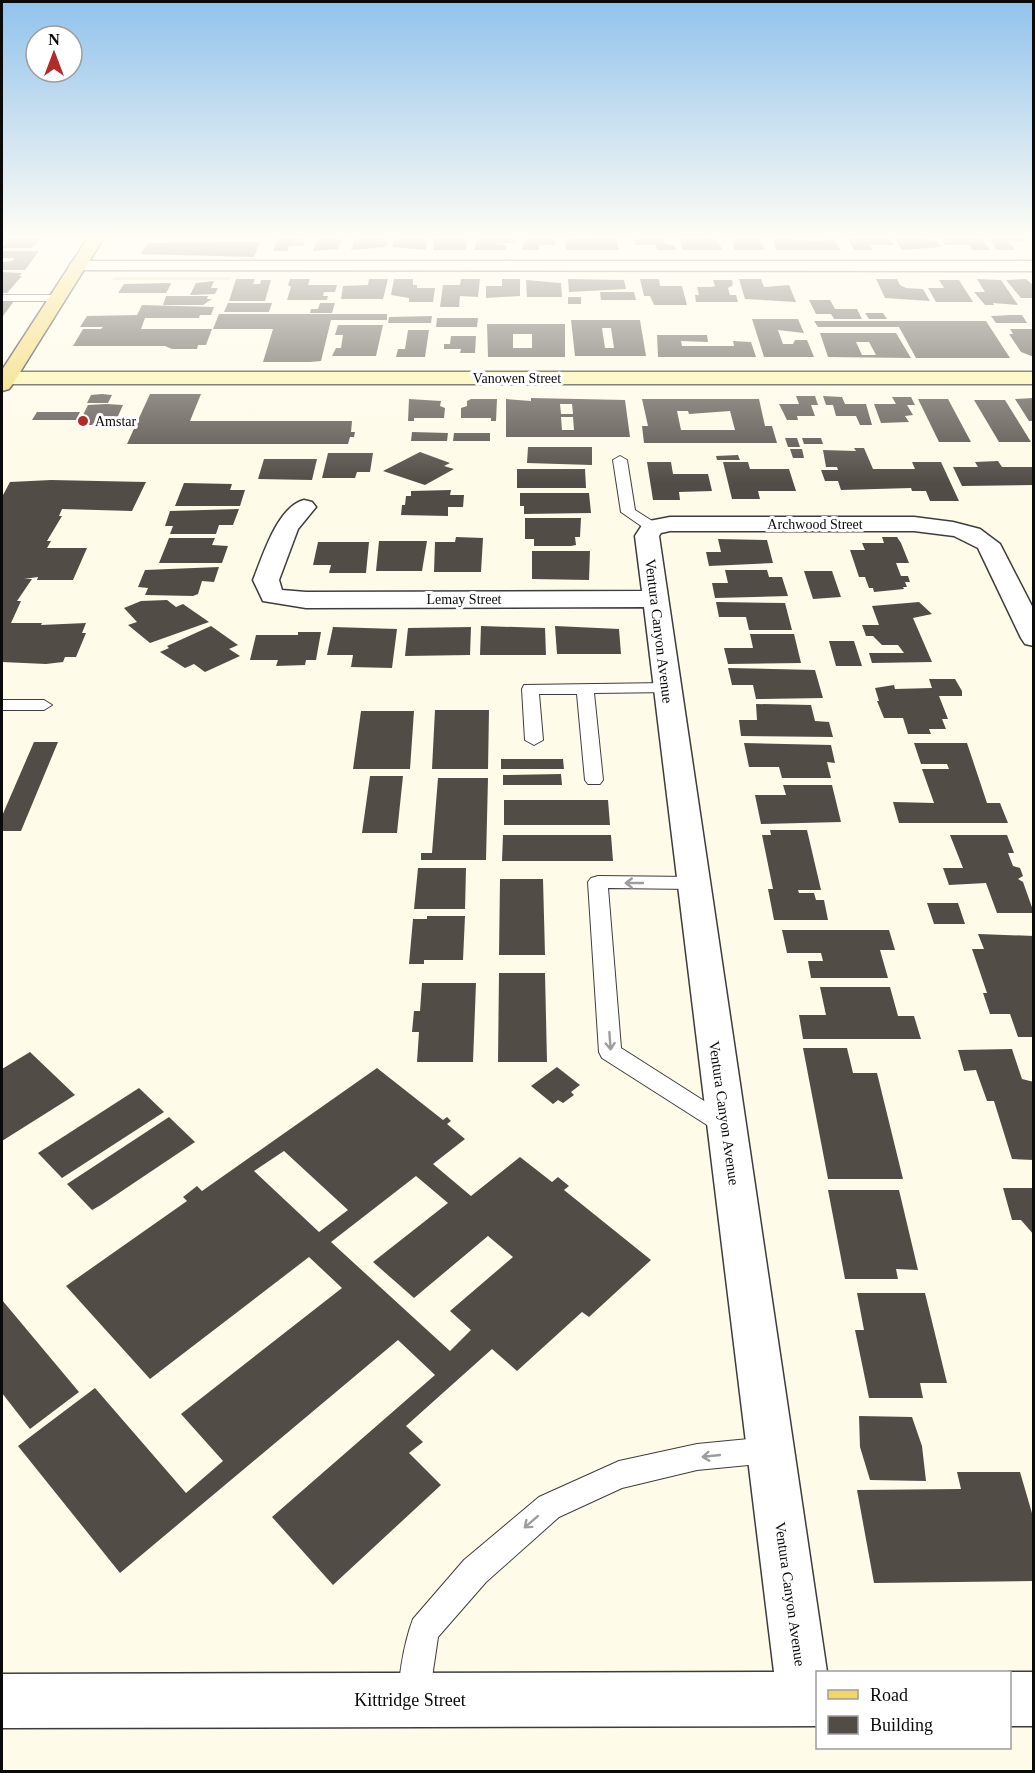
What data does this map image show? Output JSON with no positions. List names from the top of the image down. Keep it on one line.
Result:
{"streets":{"main road":["Vanowen Street"],"street":["Archwood Street","Lemay Street","Ventura Canyon Avenue","Kittridge Street"]},"crossings":[["Archwood Street","Ventura Canyon Avenue"],["Lemay Street","Ventura Canyon Avenue"],["Ventura Canyon Avenue","Kittridge Street"]],"places":["Amstar"],"legend":["Road","Building"],"north":"top"}
